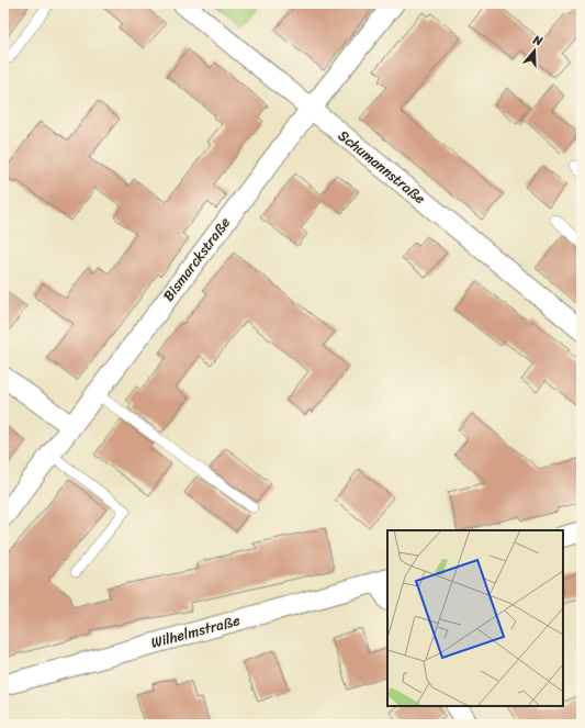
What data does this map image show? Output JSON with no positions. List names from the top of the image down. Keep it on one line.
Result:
{"streets":{"street":["Schumannstraße","Bismarckstraße","Wilhelmstraße"]},"crossings":[["Schumannstraße","Bismarckstraße"]],"north":"top"}
